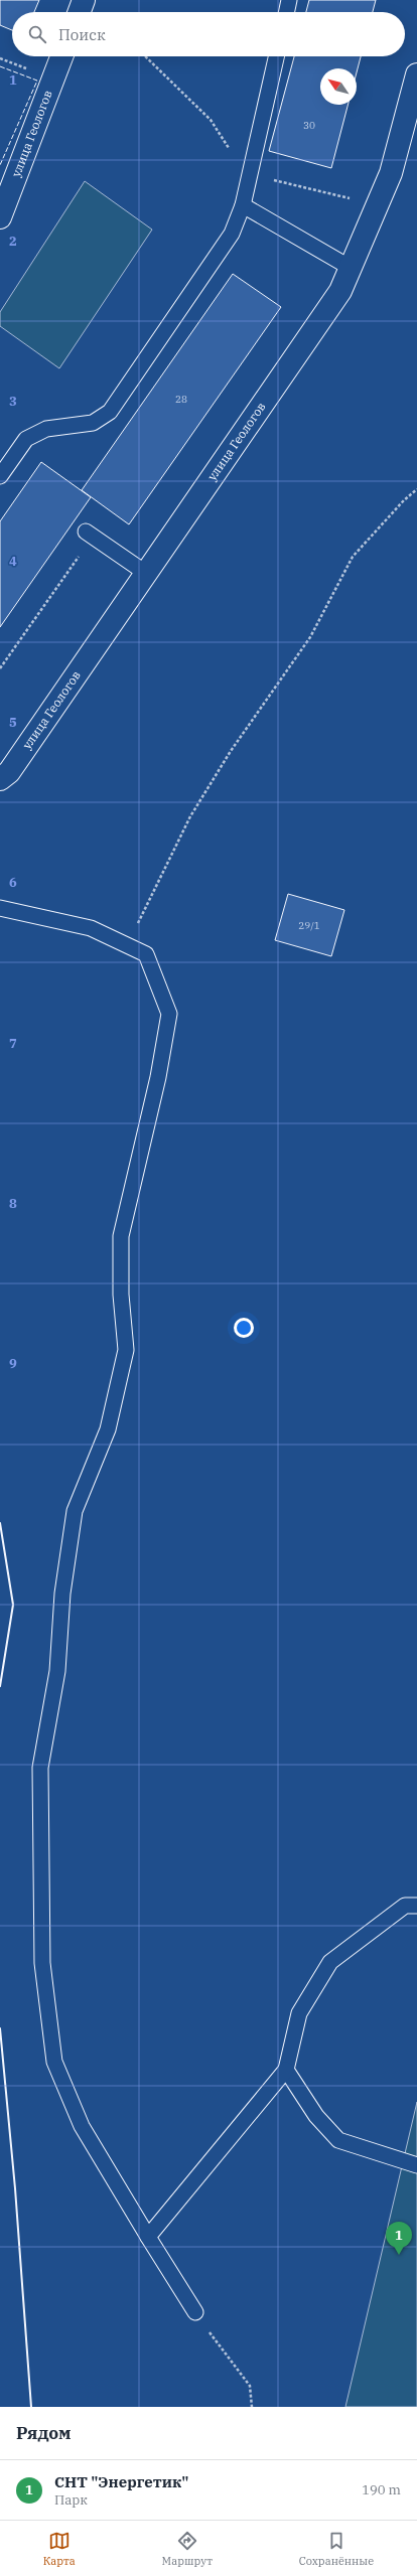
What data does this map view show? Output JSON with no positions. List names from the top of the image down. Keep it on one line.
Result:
{"streets":{"street":["улица Геологов"]},"house_numbers":["30","28","29/1"],"north":"top left","page":{"search":"Поиск","pins":"1","heading":"Рядом","list":[{"mark":"1","name":"СНТ \"Энергетик\"","note":"Парк","value":"190 m"}],"nav":["Карта","Маршрут","Сохранённые"]},"grid":{"rows":["1","2","3","4","5","6","7","8","9"]}}
